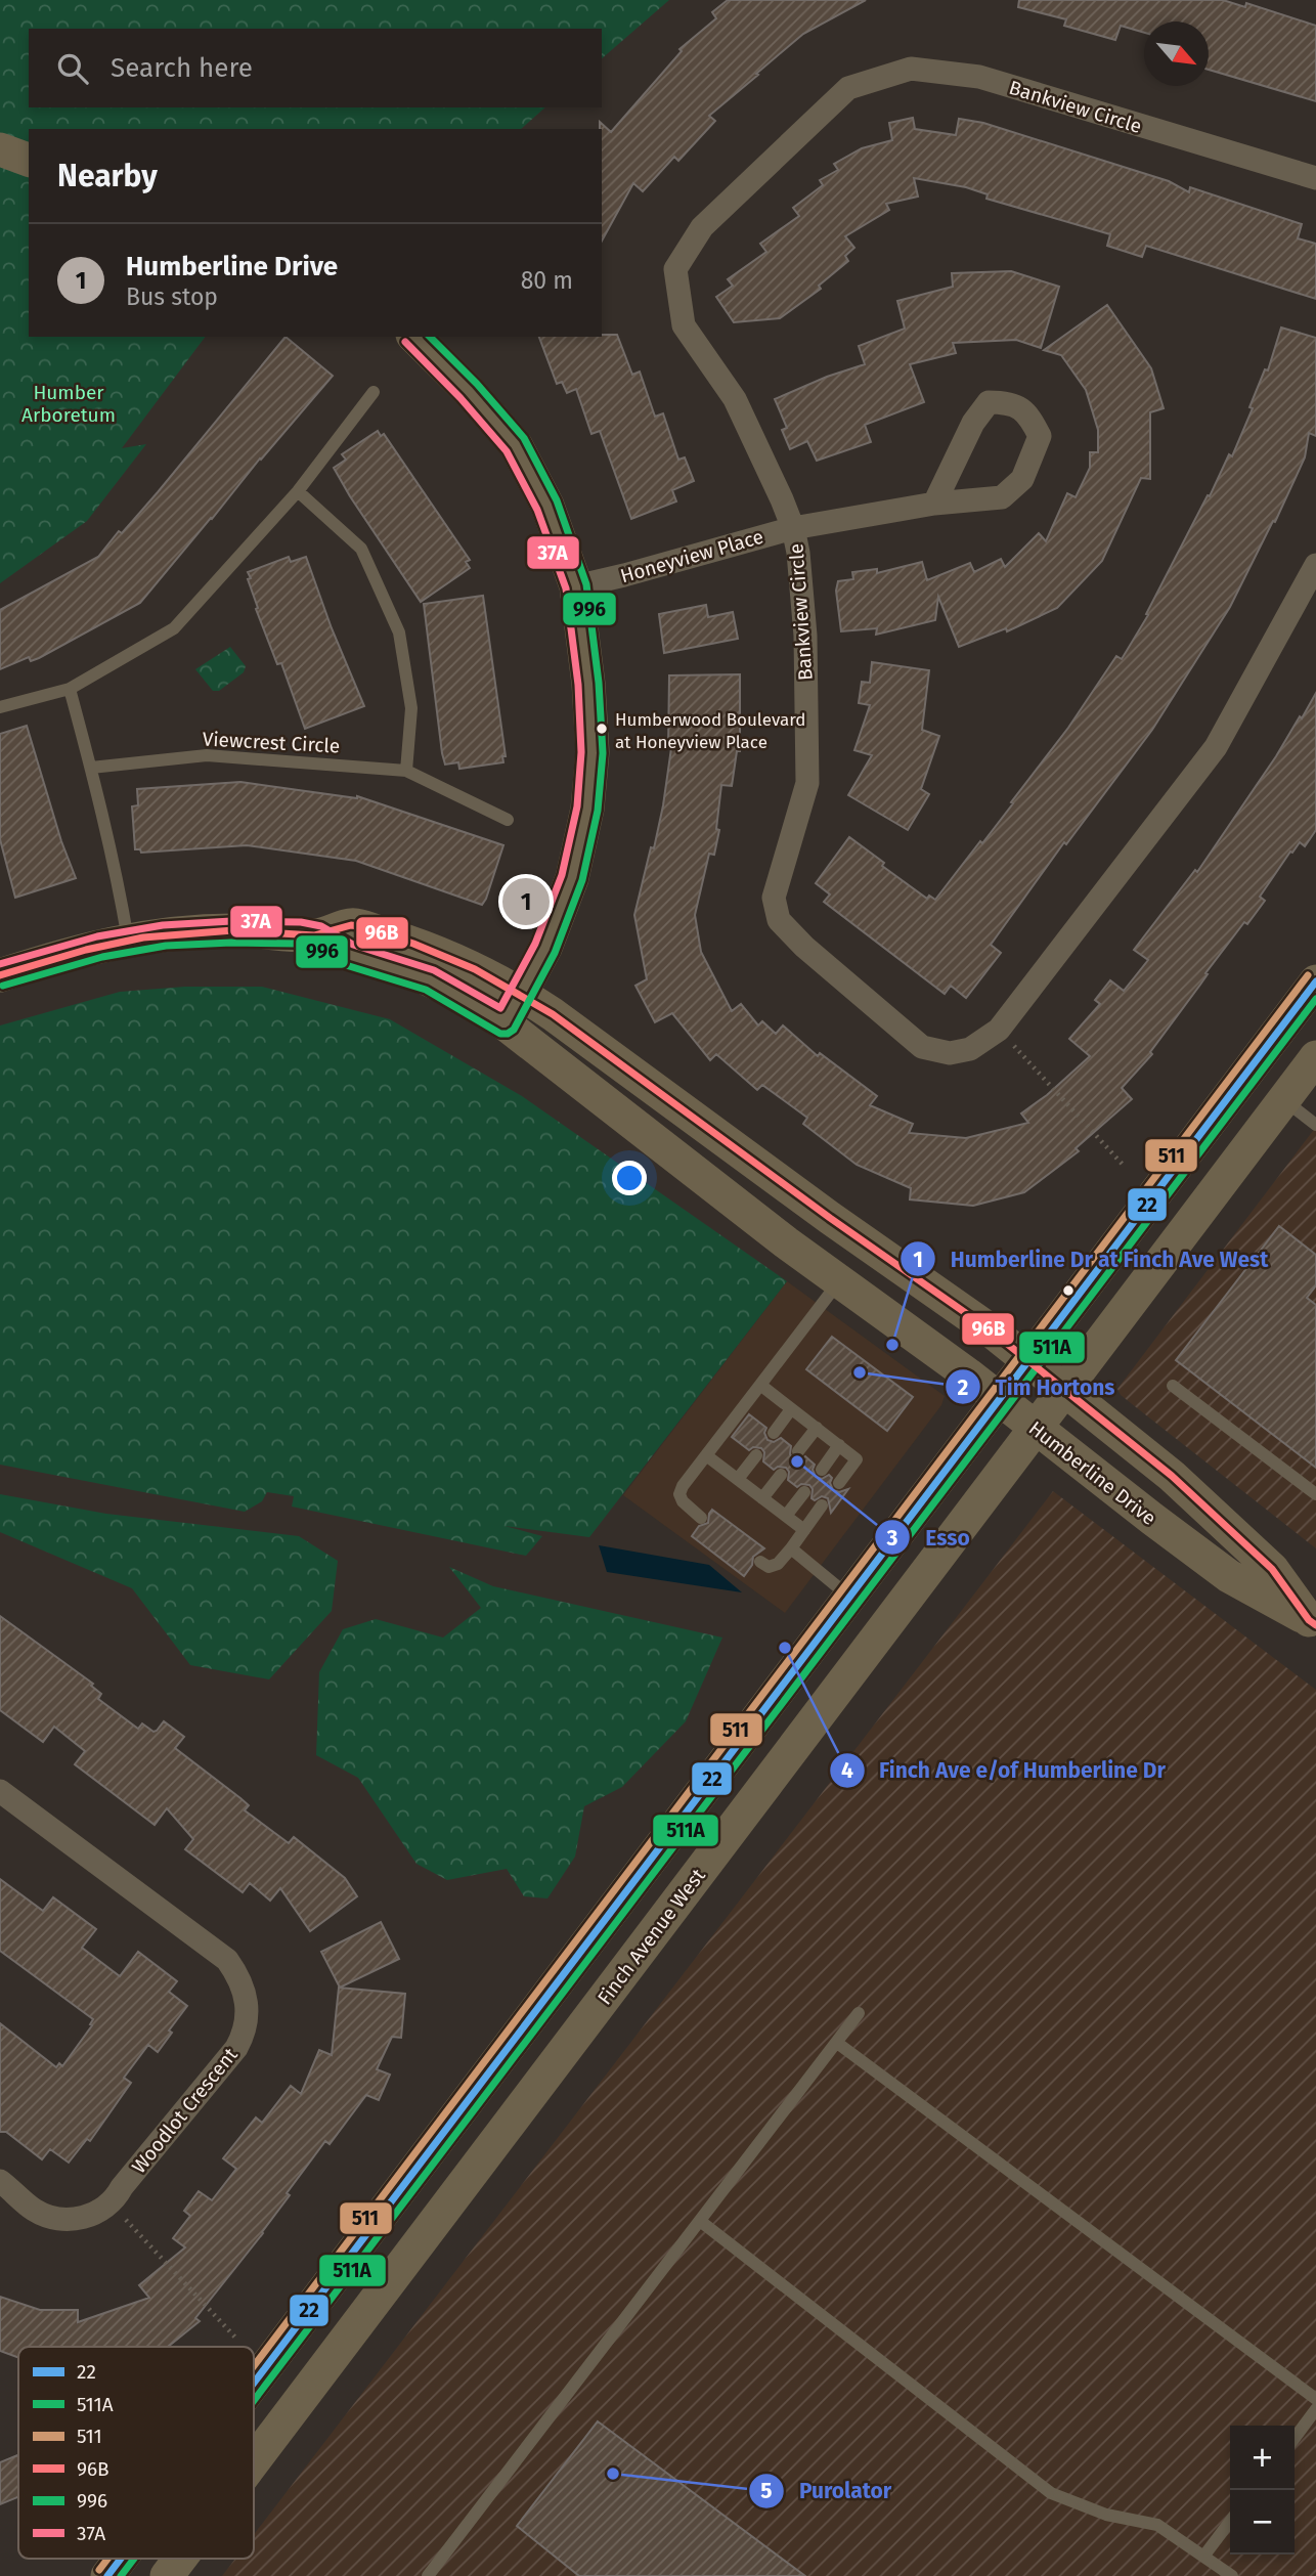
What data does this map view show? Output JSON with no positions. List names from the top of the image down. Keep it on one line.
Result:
{"streets":{"main road":["Humberline Drive","Finch Avenue West"],"street":["Bankview Circle","Honeyview Place","Woodlot Crescent"],"lane":["Viewcrest Circle"]},"crossings":[["Bankview Circle","Honeyview Place"],["Humberline Drive","Finch Avenue West"]],"parks":["Humber Arboretum"],"places":["Humberwood Boulevard at Honeyview Place","Humberline Dr at Finch Ave West","Tim Hortons","Esso","Finch Ave e/of Humberline Dr","Purolator"],"lines":["transit line 996","transit line 37A","transit line 96B","transit line 511","transit line 22","transit line 511A"],"legend":["22","511A","511","96B","996","37A"],"north":"bottom right","page":{"search":"Search here","heading":"Nearby","list":[{"mark":"1","name":"Humberline Drive","note":"Bus stop","value":"80 m"}],"pins":"1","map_buttons":["+","−"]}}
